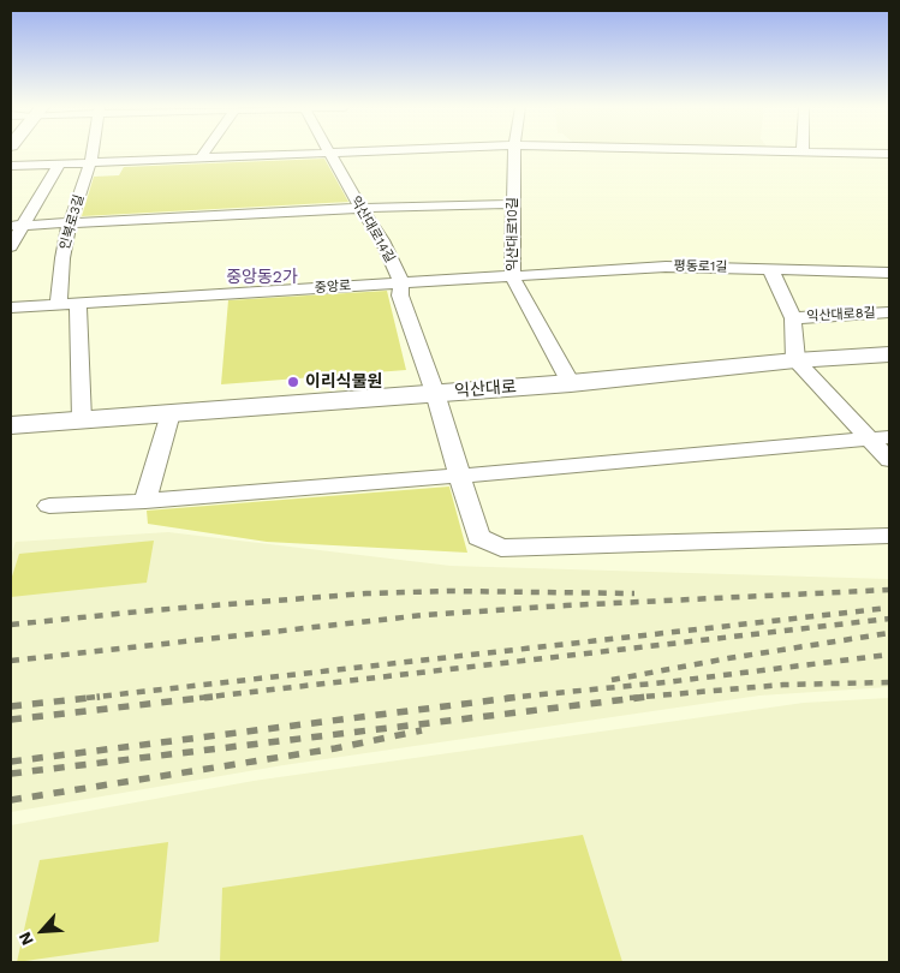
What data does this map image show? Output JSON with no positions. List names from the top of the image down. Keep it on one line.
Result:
{"streets":{"street":["인북로3길","익산대로14길","익산대로10길","평동로1길","중앙로","익산대로8길","익산대로"]},"crossings":[["인북로3길","중앙로"],["익산대로14길","중앙로"],["익산대로14길","익산대로"],["익산대로10길","평동로1길"],["익산대로10길","중앙로"],["익산대로10길","익산대로"],["평동로1길","중앙로"],["평동로1길","익산대로8길"],["익산대로8길","익산대로"]],"districts":["중앙동2가"],"places":["이리식물원"],"north":"bottom left"}
